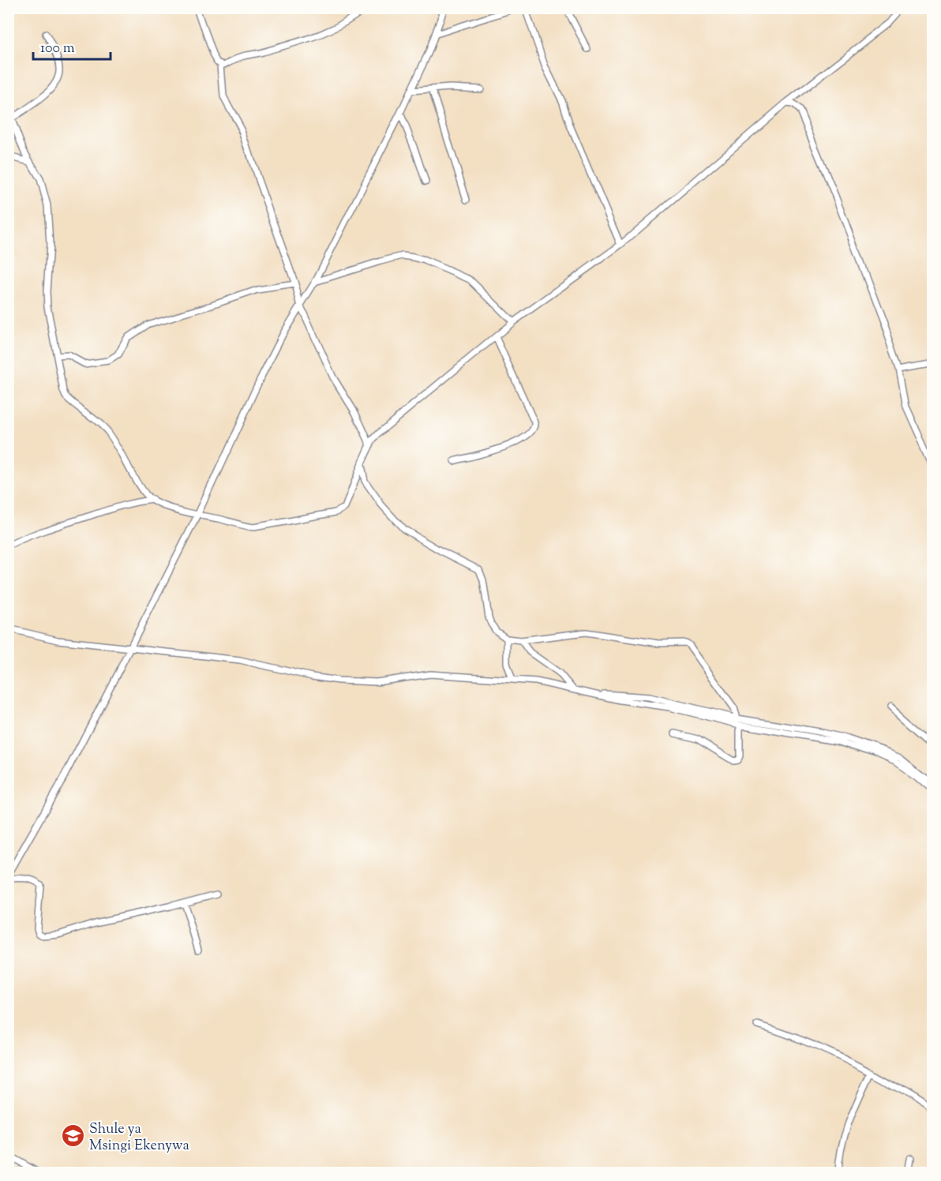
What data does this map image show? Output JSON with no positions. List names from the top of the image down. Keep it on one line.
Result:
{"places":{"school or university":["Shule ya Msingi Ekenywa"]},"scale_bar":"100 m"}
